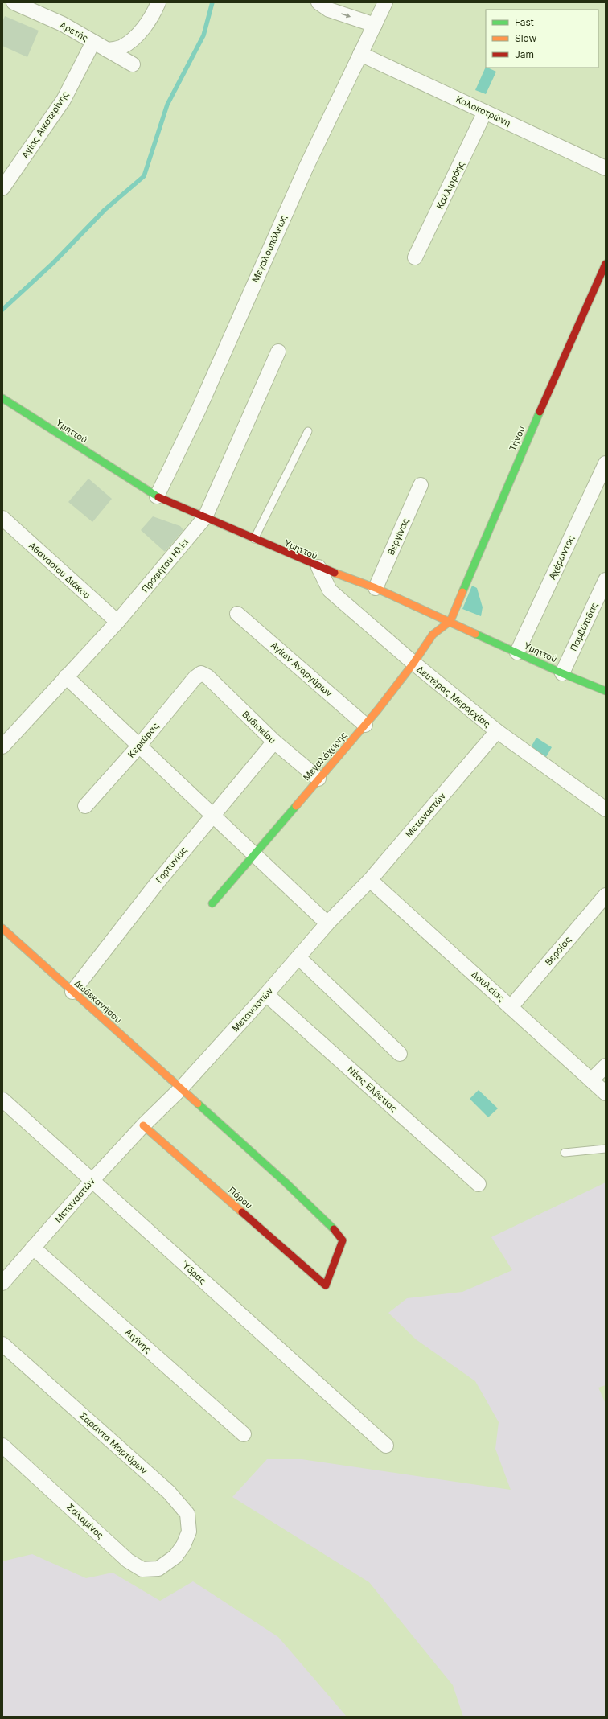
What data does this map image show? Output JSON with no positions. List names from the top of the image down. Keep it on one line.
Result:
{"streets":{"street":["Αρετής","Κολοκοτρώνη","Αγίας Αικατερίνης","Καλλιρρόης","Μεγαλουπόλεως","Υμηττού","Τήνου","Βεργίνας","Αχέρωντος","Προφήτου Ηλία","Αθανασίου Διάκου","Παμβώτιδας","Αγίων Αναργύρων","Δευτέρας Μεραρχίας","Βυδιακίου","Κερκύρας","Μεγαλόχαρης","Μεταναστών","Γορτυνίας","Βεροίας","Δαυλείας","Δωδεκανήσου","Νέας Ελβετίας","Πόρου","Ύδρας","Αιγίνης","Σαράντα Μαρτύρων","Σαλαμίνος"]},"crossings":[["Αρετής","Αγίας Αικατερίνης"],["Κολοκοτρώνη","Καλλιρρόης"],["Κολοκοτρώνη","Μεγαλουπόλεως"],["Μεγαλουπόλεως","Υμηττού"],["Υμηττού","Τήνου"],["Υμηττού","Βεργίνας"],["Υμηττού","Αχέρωντος"],["Υμηττού","Προφήτου Ηλία"],["Υμηττού","Παμβώτιδας"],["Υμηττού","Δευτέρας Μεραρχίας"],["Υμηττού","Μεγαλόχαρης"],["Τήνου","Μεγαλόχαρης"],["Προφήτου Ηλία","Αθανασίου Διάκου"],["Αγίων Αναργύρων","Μεγαλόχαρης"],["Δευτέρας Μεραρχίας","Μεγαλόχαρης"],["Δευτέρας Μεραρχίας","Μεταναστών"],["Βυδιακίου","Κερκύρας"],["Βυδιακίου","Μεγαλόχαρης"],["Βυδιακίου","Γορτυνίας"],["Μεταναστών","Δαυλείας"],["Μεταναστών","Δωδεκανήσου"],["Μεταναστών","Νέας Ελβετίας"],["Μεταναστών","Πόρου"],["Μεταναστών","Ύδρας"],["Μεταναστών","Αιγίνης"],["Γορτυνίας","Δωδεκανήσου"],["Βεροίας","Δαυλείας"],["Δωδεκανήσου","Πόρου"],["Σαράντα Μαρτύρων","Σαλαμίνος"]],"legend":["Fast","Slow","Jam"]}
